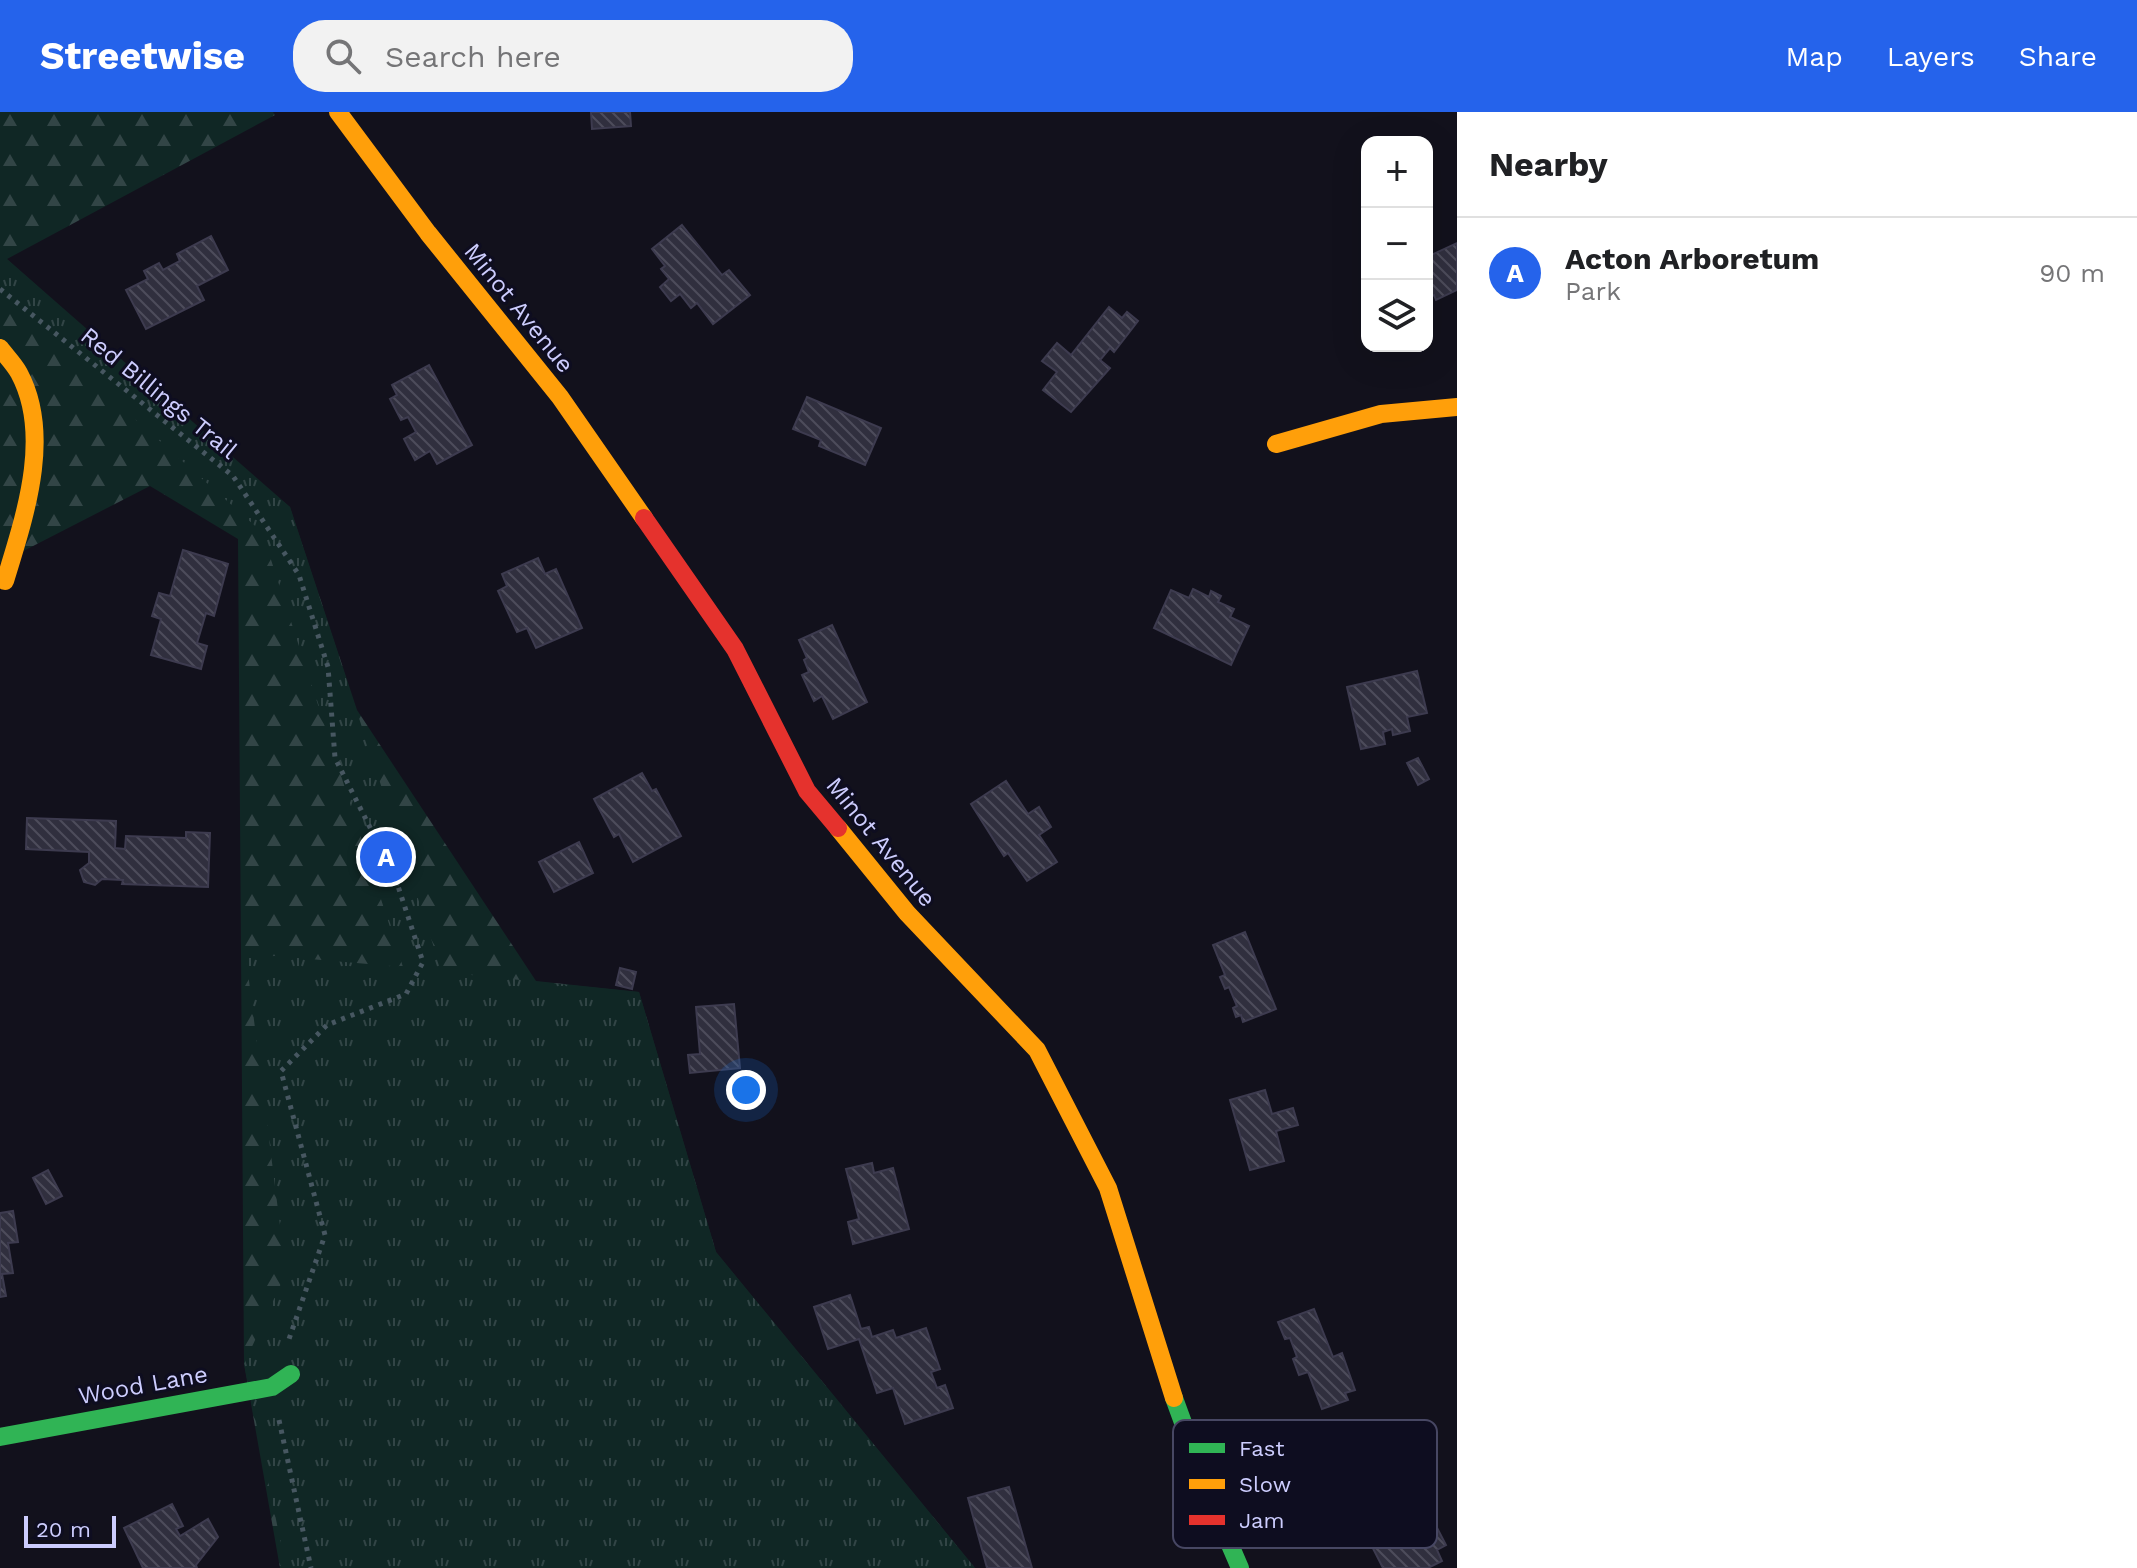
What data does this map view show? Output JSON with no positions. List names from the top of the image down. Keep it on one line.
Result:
{"streets":{"street":["Minot Avenue","Wood Lane"],"path":["Red Billings Trail"]},"legend":["Fast","Slow","Jam"],"scale_bar":"20 m","page":{"header":"Streetwise","search":"Search here","nav":["Map","Layers","Share"],"heading":"Nearby","map_buttons":["+","−"],"list":[{"mark":"A","name":"Acton Arboretum","note":"Park","value":"90 m"}],"pins":"A","scale":"20 m"}}
